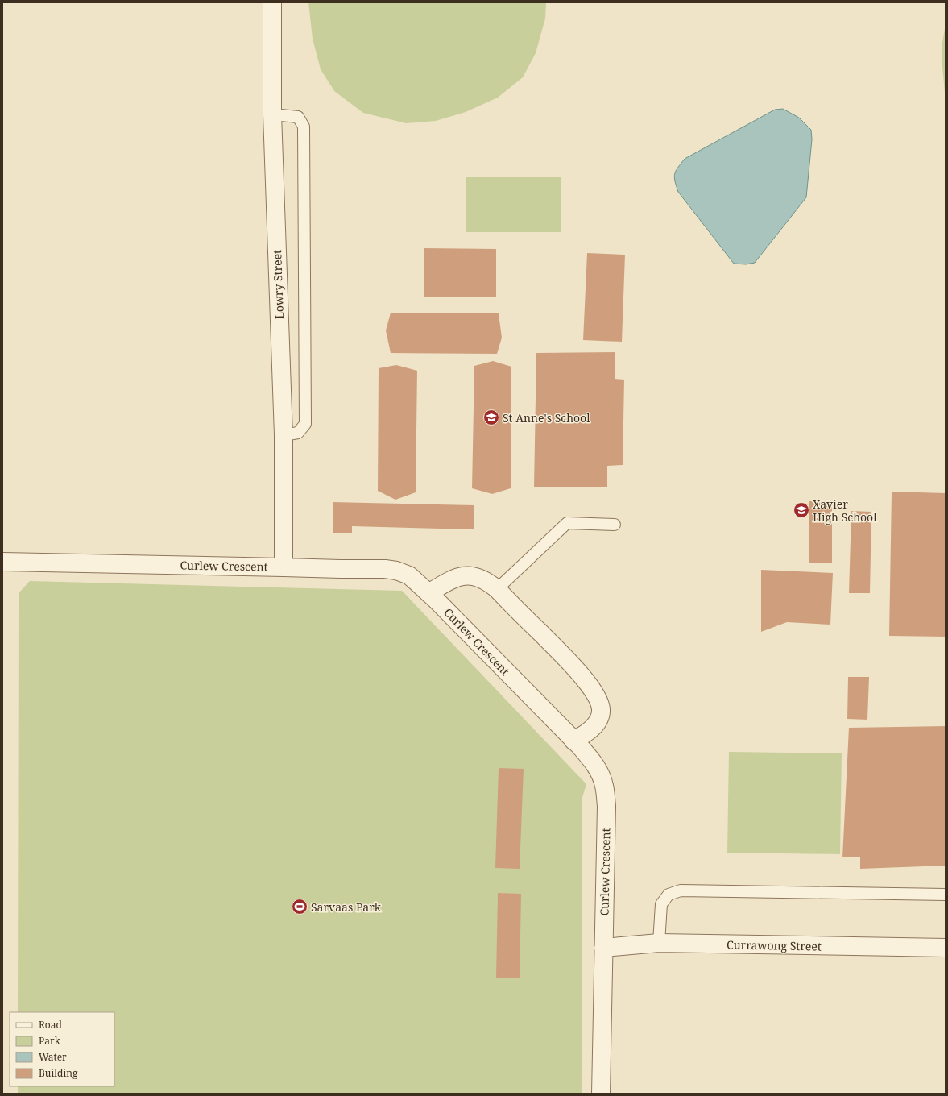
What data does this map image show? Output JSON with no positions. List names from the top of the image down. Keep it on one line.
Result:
{"streets":{"street":["Lowry Street","Curlew Crescent","Currawong Street"]},"crossings":[["Lowry Street","Curlew Crescent"],["Curlew Crescent","Currawong Street"]],"places":{"school or university":["St Anne's School","Xavier High School"],"sports":["Sarvaas Park"]},"legend":["Road","Park","Water","Building"]}
